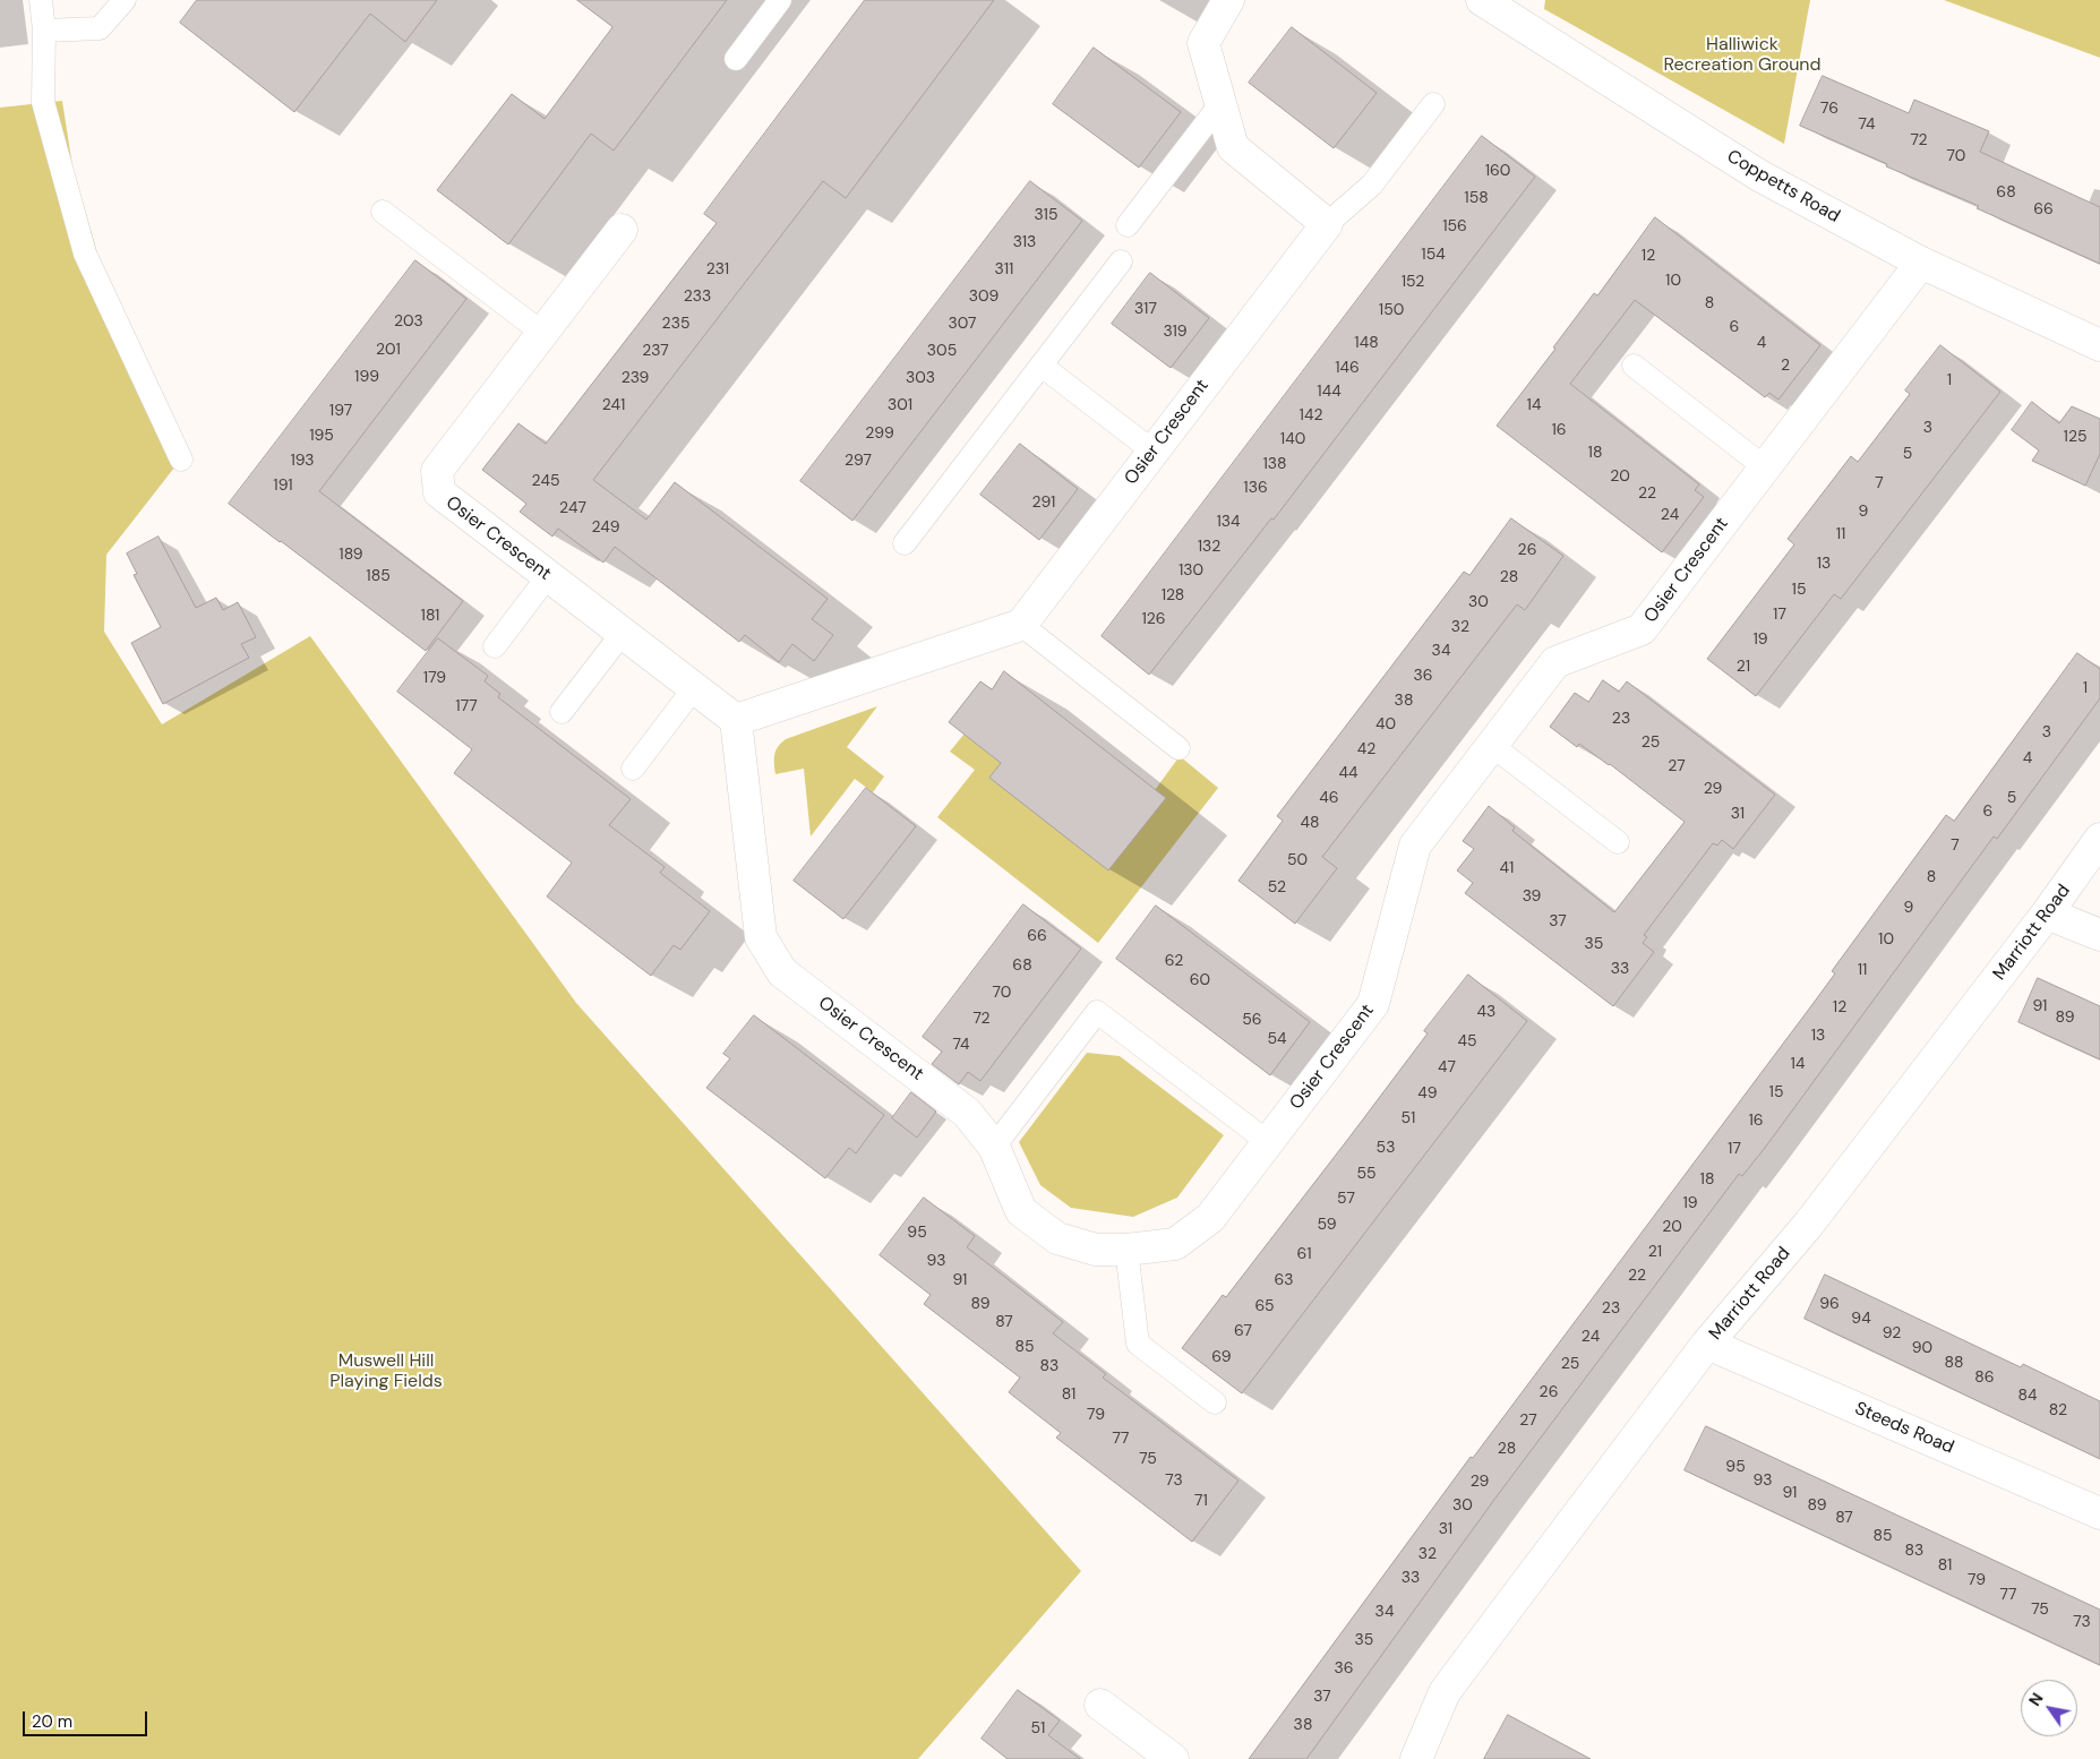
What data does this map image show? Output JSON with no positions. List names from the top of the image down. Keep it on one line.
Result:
{"streets":{"street":["Coppetts Road","Osier Crescent","Marriott Road","Steeds Road"]},"crossings":[["Coppetts Road","Osier Crescent"],["Marriott Road","Steeds Road"]],"parks":["Halliwick Recreation Ground","Muswell Hill Playing Fields"],"house_numbers":["76","74","72","70","160","68","158","66","315","156","313","154","12","231","311","10","152","233","309","8","317","150","203","235","307","6","319","148","4","201","237","305","2","146","199","239","303","1","144","241","301","14","197","142","3","16","299","195","125","140","18","5","193","297","138","20","245","7","191","136","22","291","247","9","24","134","249","11","132","26","189","13","130","185","28","15","128","30","17","181","126","32","19","34","21","36","179","1","38","177","23","40","3","25","42","4","27","44","29","46","5","6","31","48","7","50","41","8","52","39","9","37","66","10","35","62","68","33","11","60","70","91","12","43","89","72","56","13","54","45","74","14","47","15","49","51","16","53","17","55","18","57","19","59","20","95","21","61","93","22","91","63","89","96","65","23","94","87","67","92","24","85","90","69","88","25","83","86","26","81","84","82","79","27","77","28","75","95","73","93","29","91","71","30","89","87","31","85","83","32","81","33","79","77","75","34","73","35","36","37","38","51"],"scale_bar":"20 m","north":"top left"}
